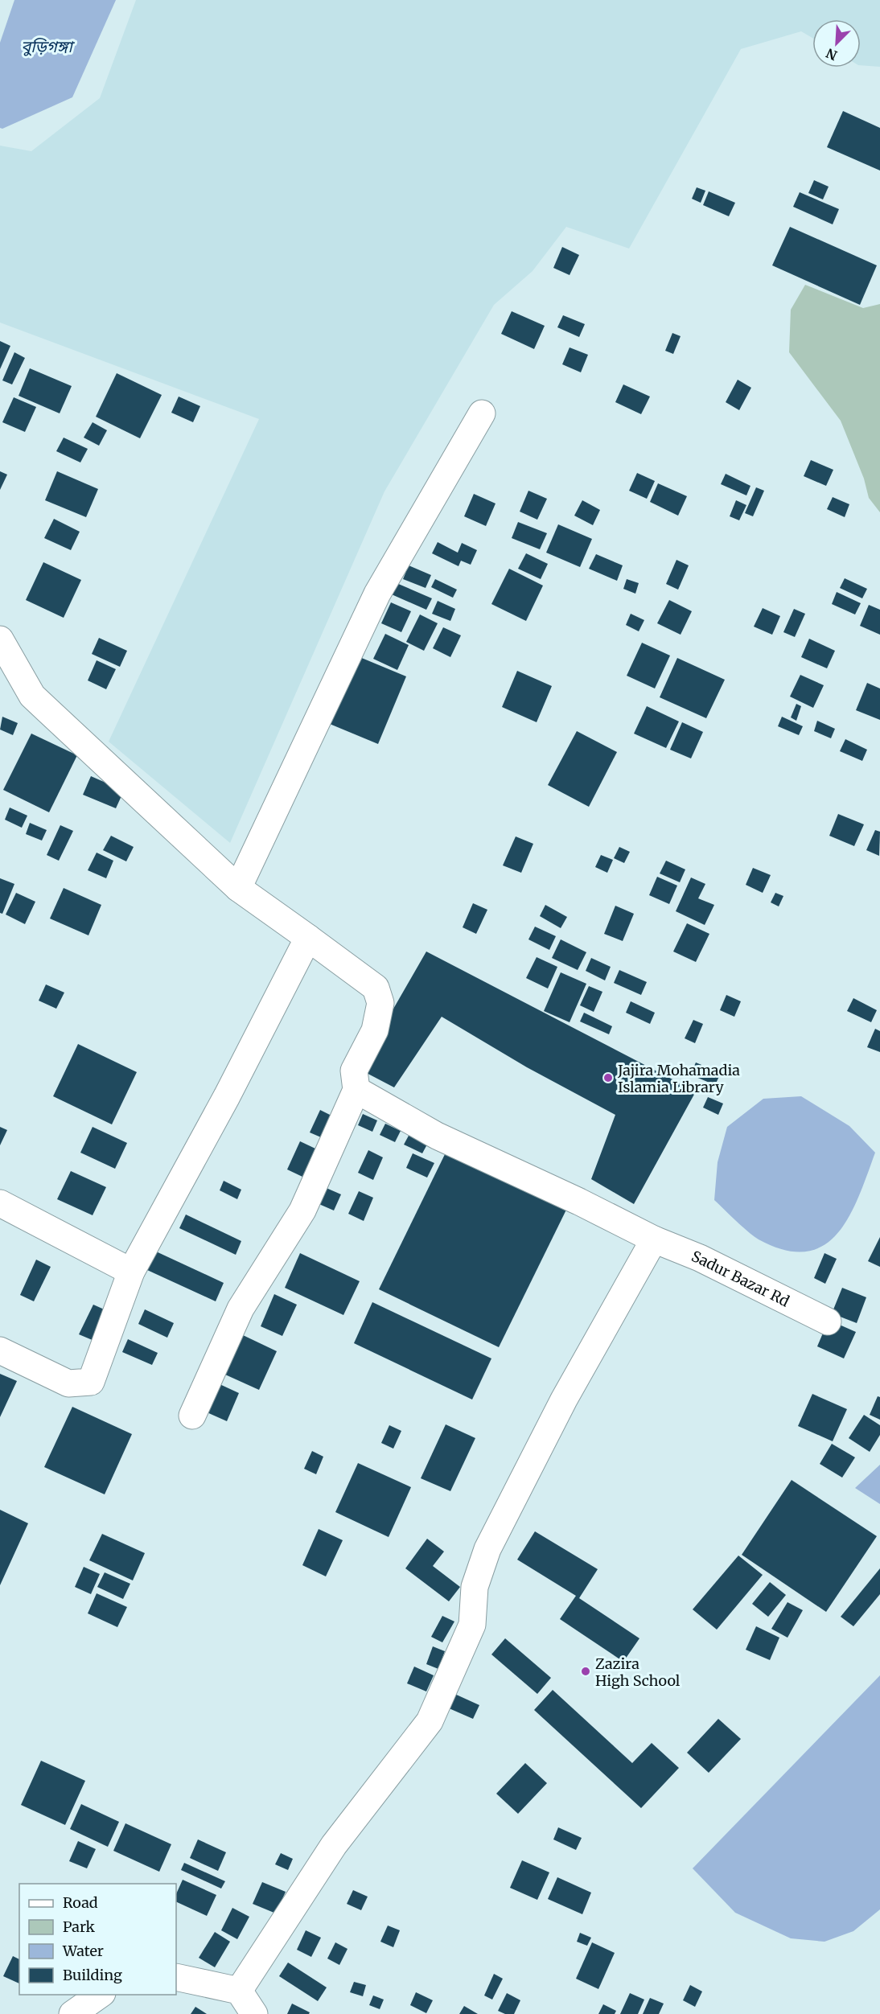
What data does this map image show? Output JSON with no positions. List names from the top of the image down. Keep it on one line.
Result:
{"streets":{"street":["Sadur Bazar Rd"]},"water":["বুড়িগঙ্গা"],"places":["Jajira Mohamadia Islamia Library","Zazira High School"],"legend":["Road","Park","Water","Building"],"north":"bottom left"}
